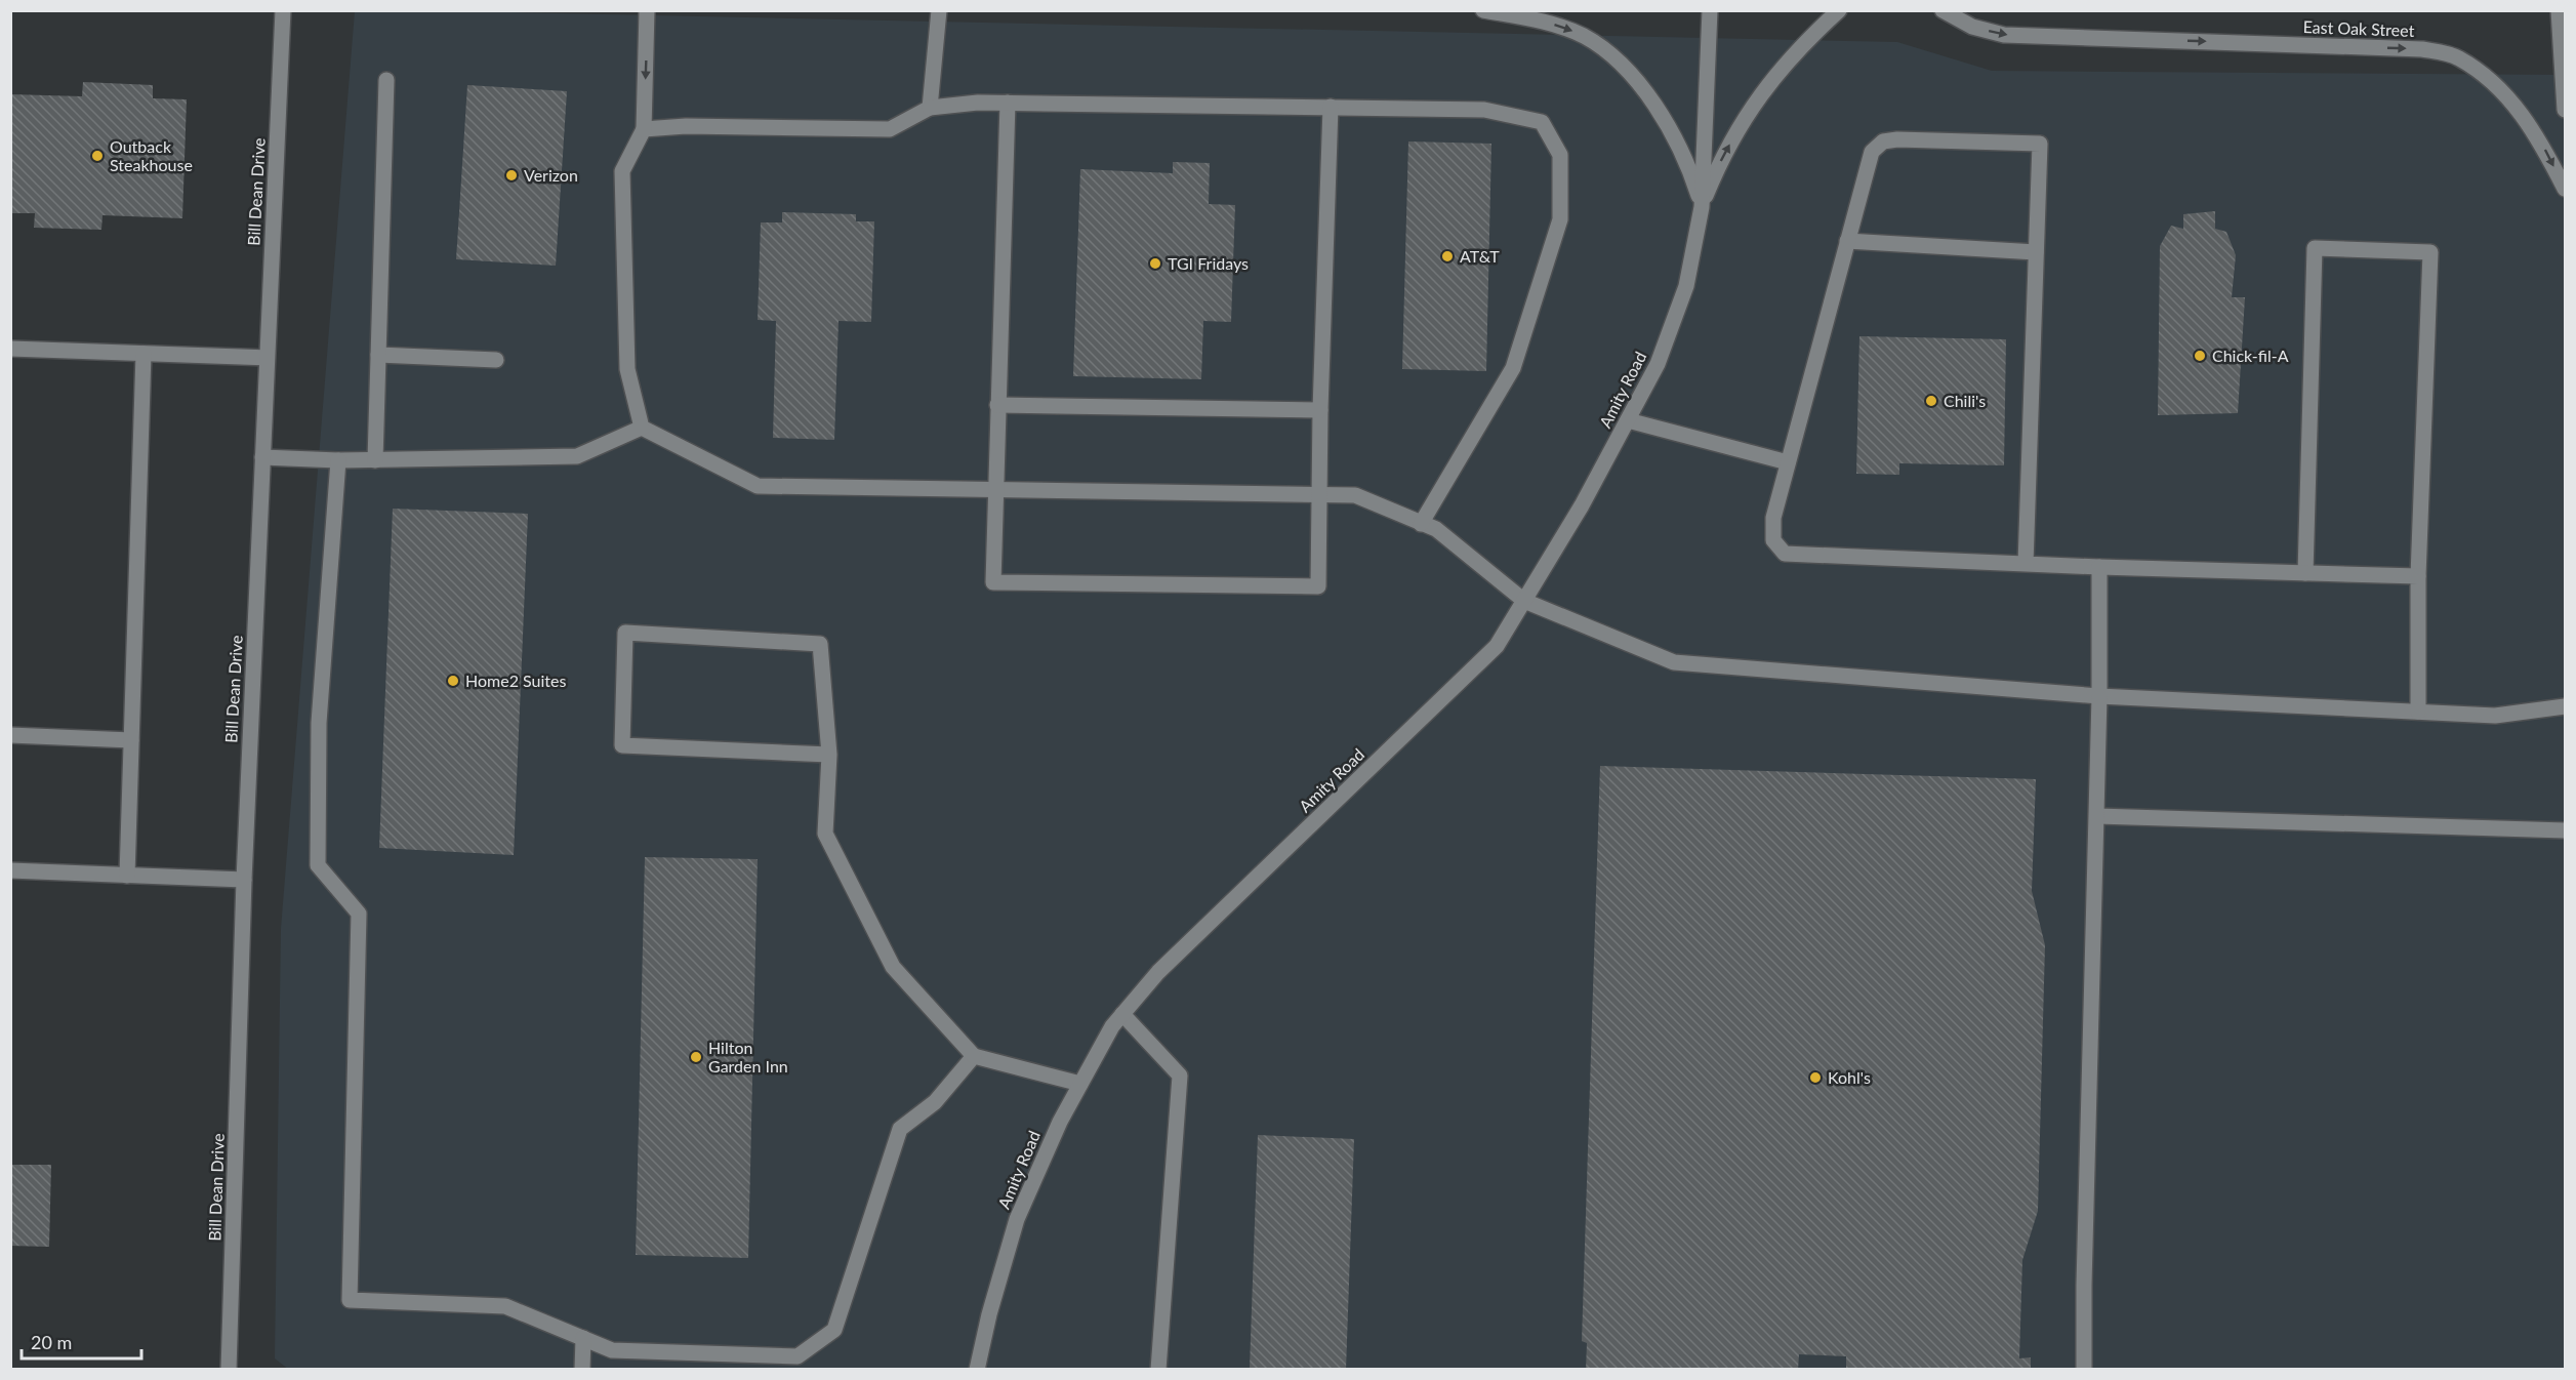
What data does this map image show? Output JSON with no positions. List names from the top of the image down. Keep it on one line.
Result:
{"streets":{"street":["East Oak Street","Bill Dean Drive","Amity Road"]},"one_way":["East Oak Street"],"places":["Outback Steakhouse","Verizon","AT&T","TGI Fridays","Chick-fil-A","Chili's","Home2 Suites","Hilton Garden Inn","Kohl's"],"scale_bar":"20 m"}
